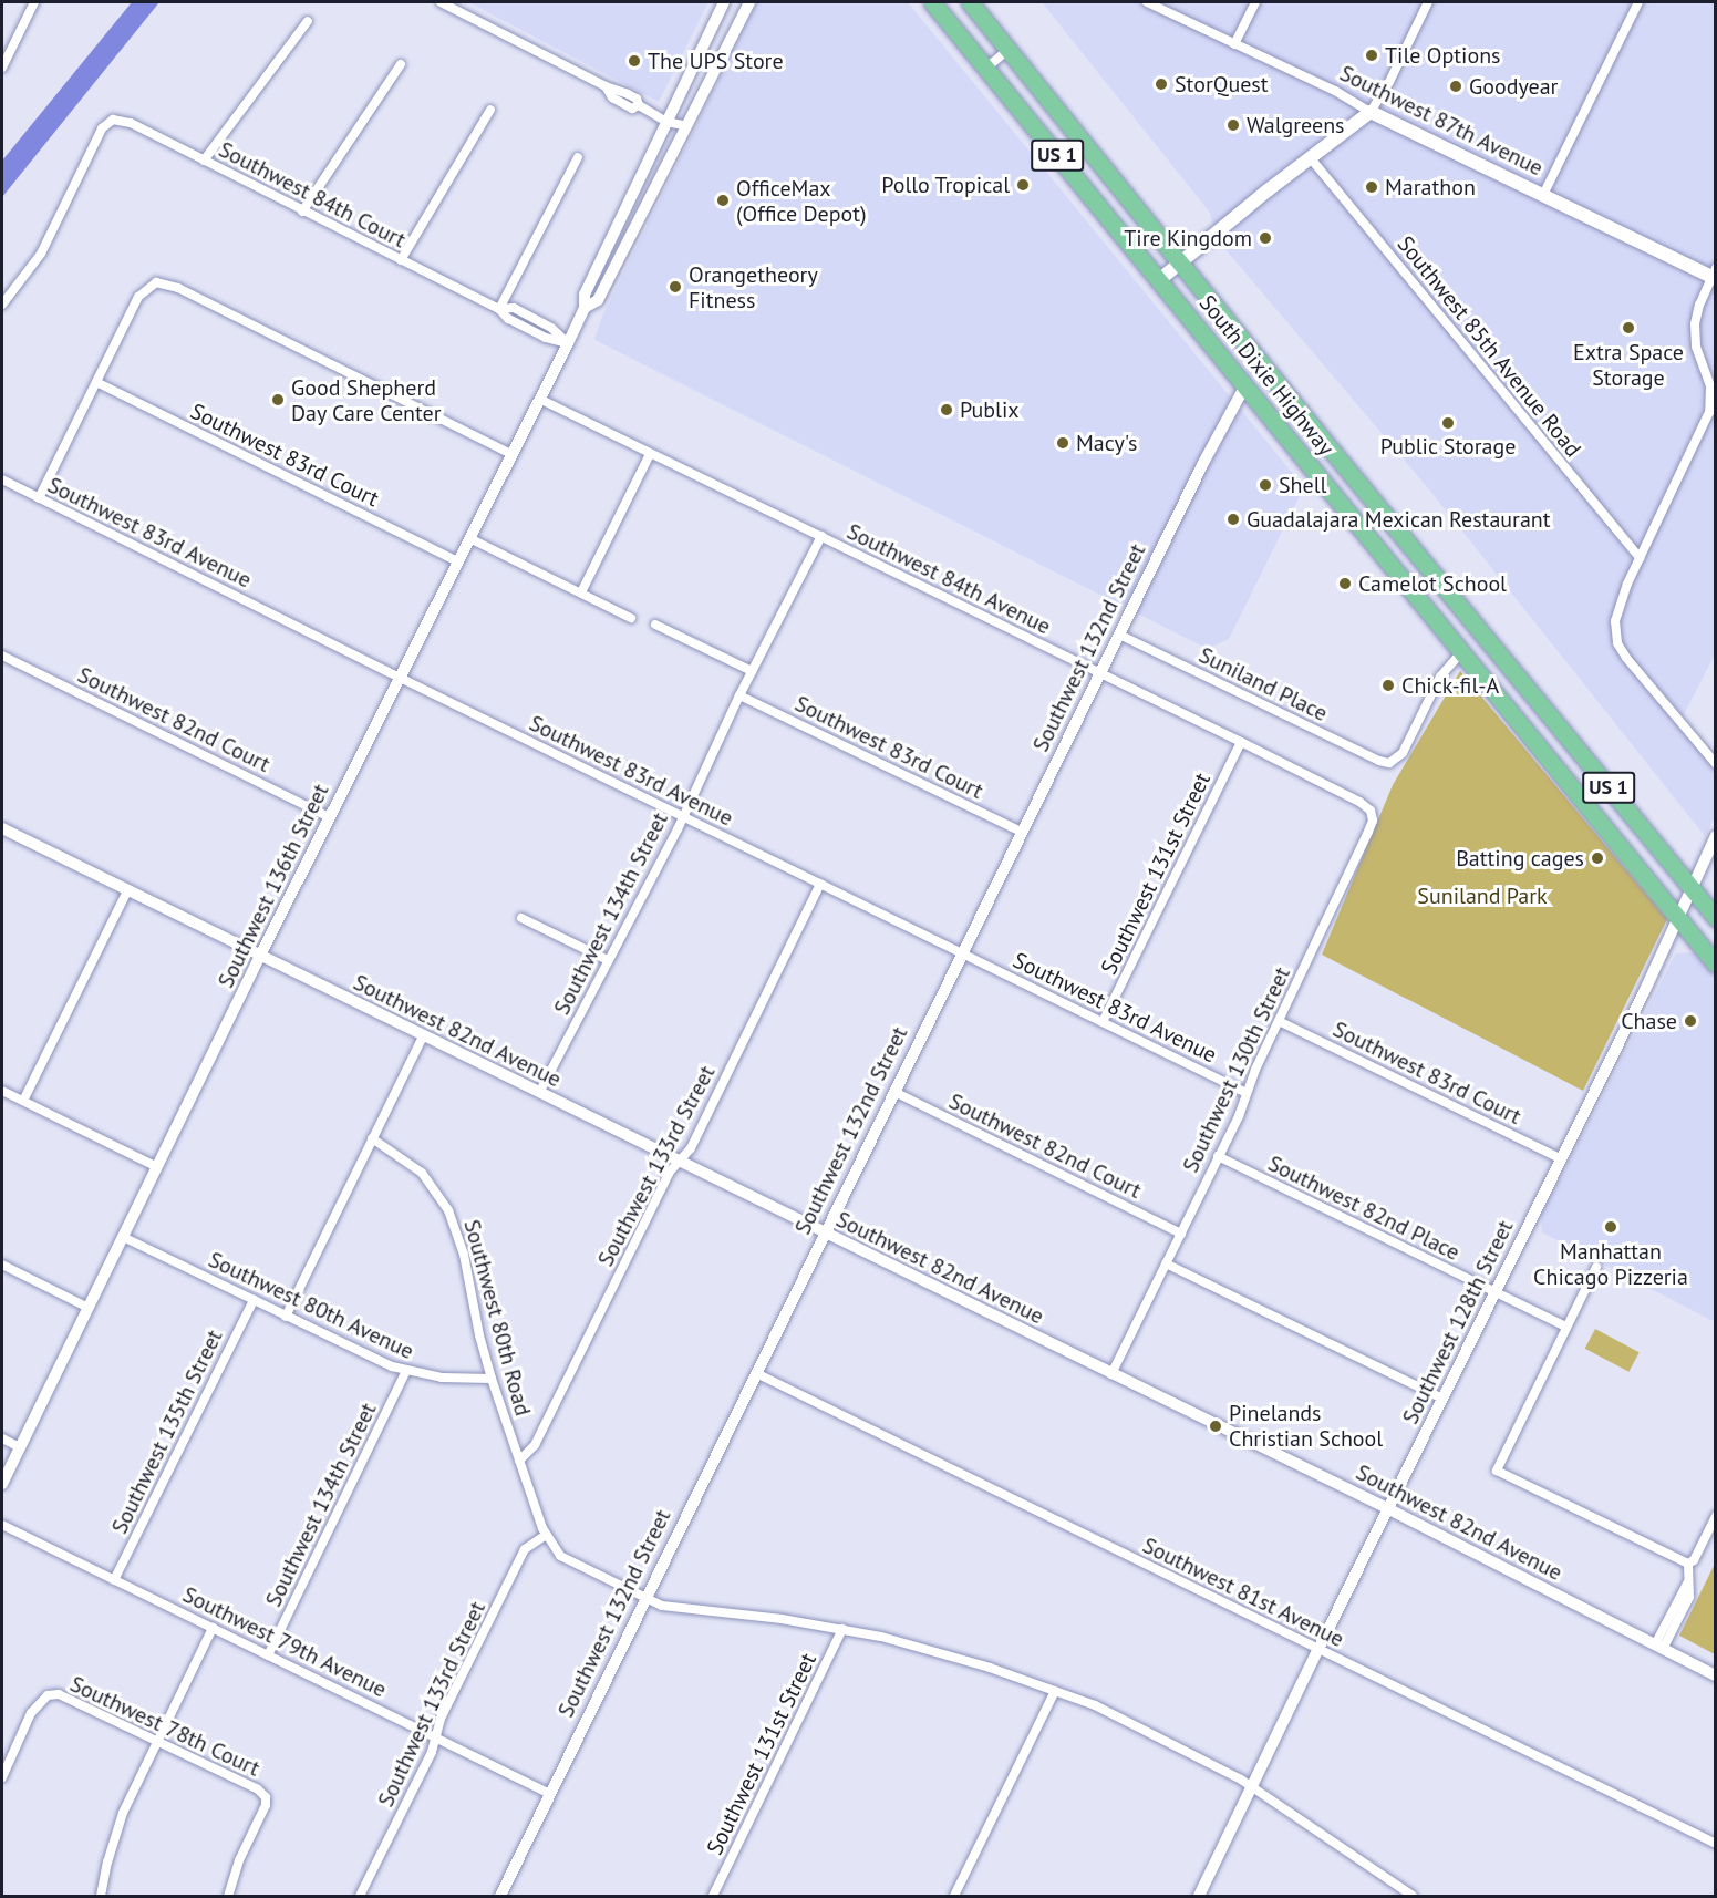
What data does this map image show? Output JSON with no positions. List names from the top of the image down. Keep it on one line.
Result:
{"streets":{"highway":["US 1","South Dixie Highway"],"main road":["Southwest 87th Avenue"],"street":["Southwest 84th Court","Southwest 85th Avenue Road","Southwest 83rd Court","Southwest 83rd Avenue","Southwest 84th Avenue","Southwest 132nd Street","Suniland Place","Southwest 82nd Court","Southwest 131st Street","Southwest 136th Street","Southwest 134th Street","Southwest 82nd Avenue","Southwest 130th Street","Southwest 133rd Street","Southwest 82nd Place","Southwest 80th Avenue","Southwest 80th Road","Southwest 128th Street","Southwest 135th Street","Southwest 81st Avenue","Southwest 79th Avenue","Southwest 78th Court"]},"crossings":[["Southwest 84th Court","Southwest 136th Street"],["South Dixie Highway","Southwest 132nd Street"],["South Dixie Highway","Suniland Place"],["South Dixie Highway","Southwest 128th Street"],["Southwest 83rd Court","Southwest 132nd Street"],["Southwest 83rd Court","Southwest 136th Street"],["Southwest 83rd Court","Southwest 134th Street"],["Southwest 83rd Court","Southwest 130th Street"],["Southwest 83rd Court","Southwest 128th Street"],["Southwest 83rd Avenue","Southwest 132nd Street"],["Southwest 83rd Avenue","Southwest 131st Street"],["Southwest 83rd Avenue","Southwest 136th Street"],["Southwest 83rd Avenue","Southwest 134th Street"],["Southwest 83rd Avenue","Southwest 130th Street"],["Southwest 83rd Avenue","Southwest 133rd Street"],["Southwest 84th Avenue","Southwest 132nd Street"],["Southwest 84th Avenue","Southwest 131st Street"],["Southwest 84th Avenue","Southwest 136th Street"],["Southwest 84th Avenue","Southwest 134th Street"],["Southwest 84th Avenue","Southwest 130th Street"],["Southwest 132nd Street","Suniland Place"],["Southwest 132nd Street","Southwest 82nd Court"],["Southwest 132nd Street","Southwest 82nd Avenue"],["Southwest 132nd Street","Southwest 81st Avenue"],["Southwest 132nd Street","Southwest 79th Avenue"],["Southwest 82nd Court","Southwest 136th Street"],["Southwest 82nd Court","Southwest 130th Street"],["Southwest 136th Street","Southwest 82nd Avenue"],["Southwest 136th Street","Southwest 80th Avenue"],["Southwest 134th Street","Southwest 82nd Avenue"],["Southwest 134th Street","Southwest 80th Avenue"],["Southwest 134th Street","Southwest 79th Avenue"],["Southwest 82nd Avenue","Southwest 130th Street"],["Southwest 82nd Avenue","Southwest 133rd Street"],["Southwest 82nd Avenue","Southwest 128th Street"],["Southwest 130th Street","Southwest 82nd Place"],["Southwest 133rd Street","Southwest 80th Road"],["Southwest 133rd Street","Southwest 79th Avenue"],["Southwest 82nd Place","Southwest 128th Street"],["Southwest 80th Avenue","Southwest 80th Road"],["Southwest 80th Avenue","Southwest 135th Street"],["Southwest 128th Street","Southwest 81st Avenue"],["Southwest 135th Street","Southwest 79th Avenue"]],"parks":["Suniland Park"],"places":["Tile Options","The UPS Store","StorQuest","Goodyear","Walgreens","Pollo Tropical","Marathon","OfficeMax (Office Depot)","Tire Kingdom","Orangetheory Fitness","Extra Space Storage","Good Shepherd Day Care Center","Publix","Public Storage","Macy's","Shell","Guadalajara Mexican Restaurant","Camelot School","Chick-fil-A","Batting cages","Chase","Manhattan Chicago Pizzeria","Pinelands Christian School"]}
